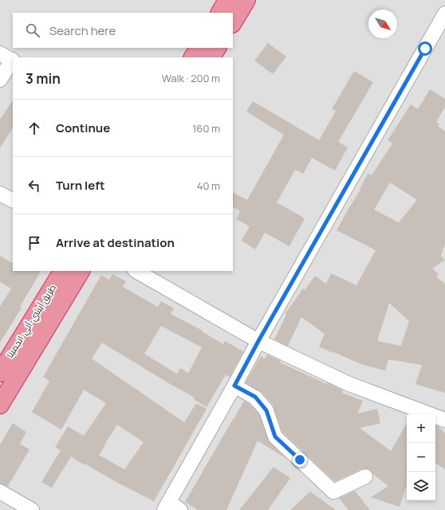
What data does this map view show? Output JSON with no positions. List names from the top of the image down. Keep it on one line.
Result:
{"streets":{"highway":["طريق أبشي-أتي-انجمينا"]},"north":"bottom right","page":{"search":"Search here","heading":["3 min","Walk · 200 m"],"list":[["Continue","160 m"],["Turn left","40 m"],"Arrive at destination"],"map_buttons":["+","−"]}}
